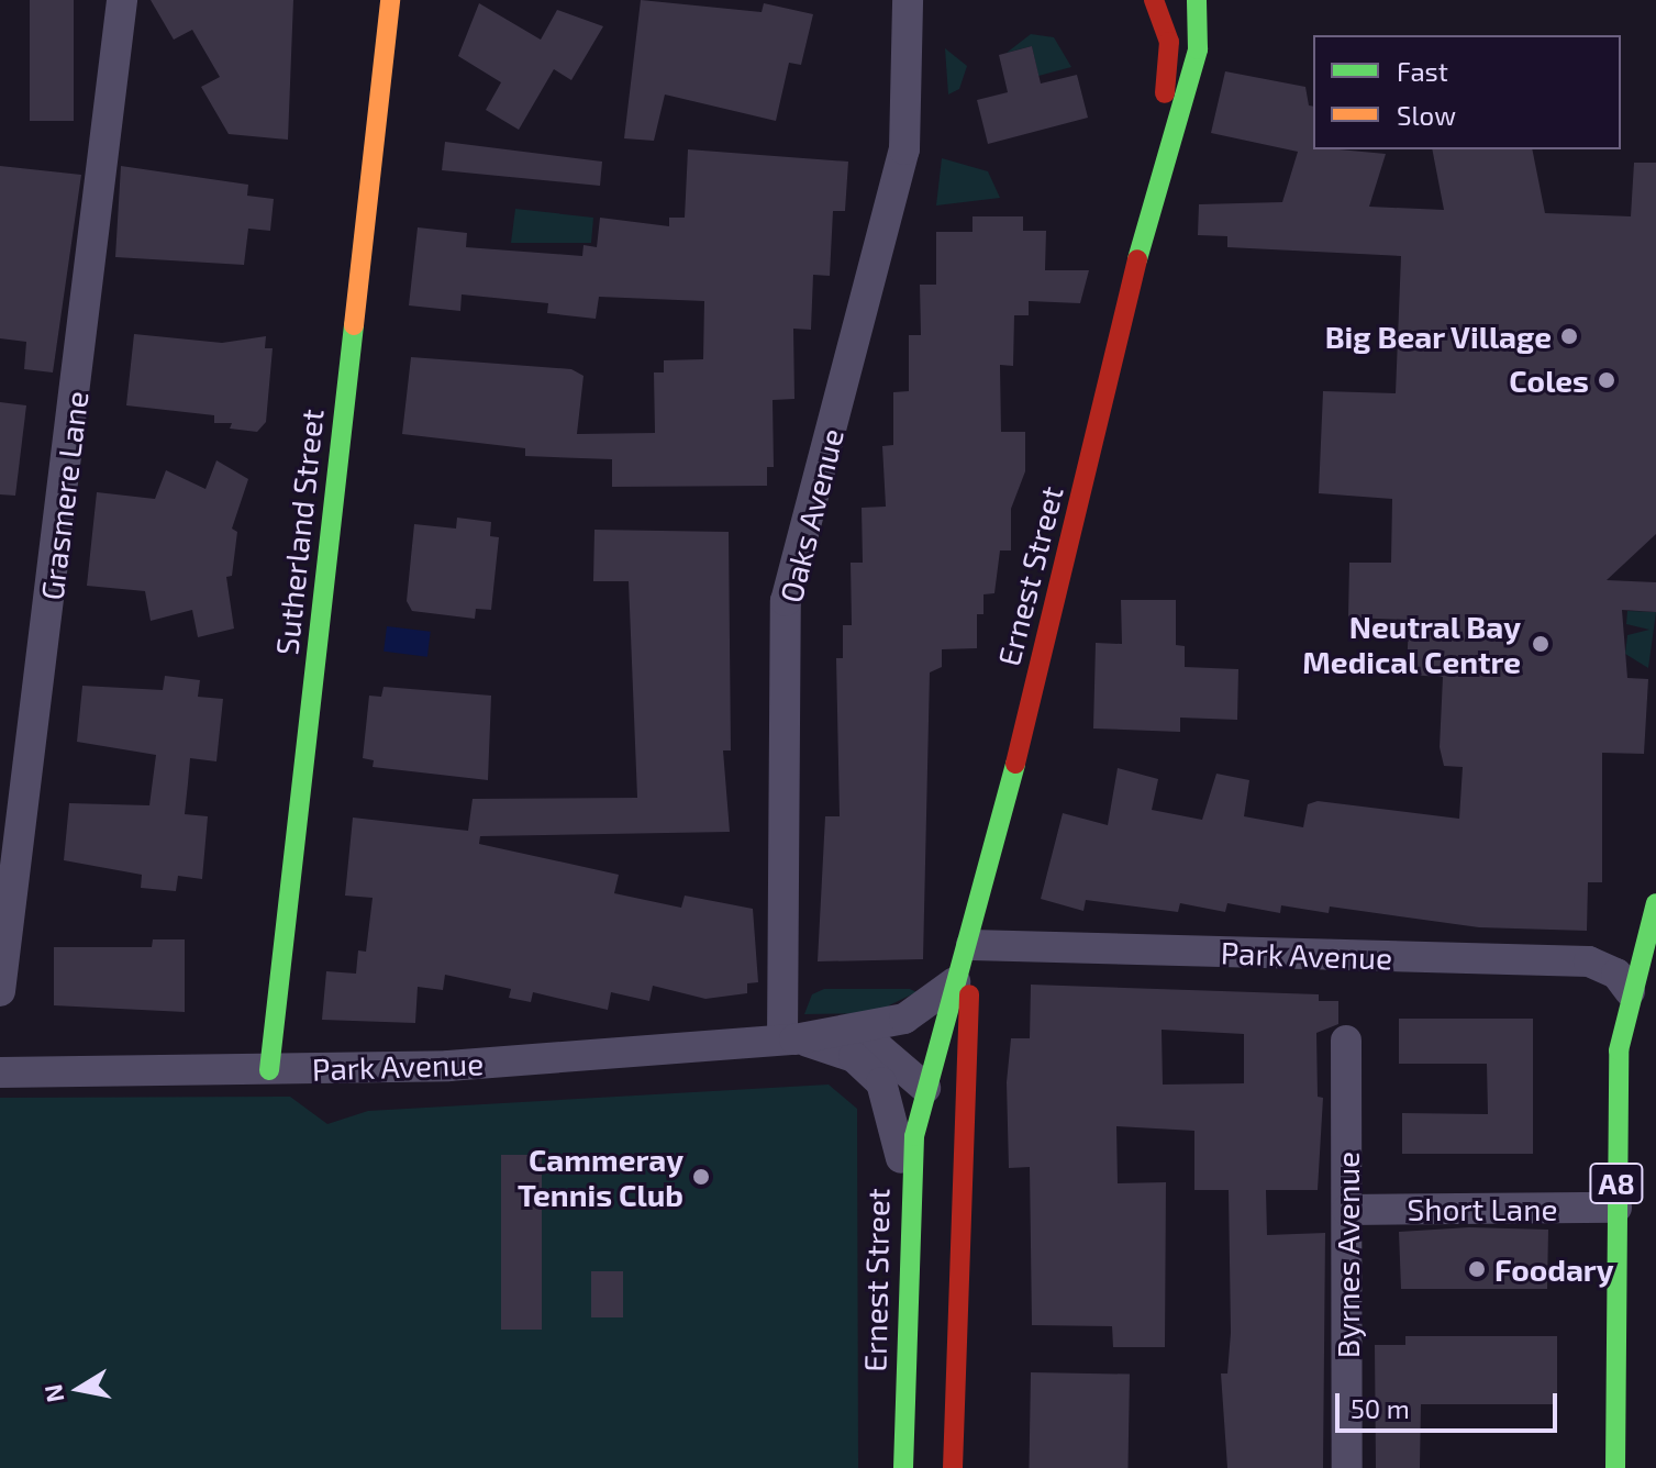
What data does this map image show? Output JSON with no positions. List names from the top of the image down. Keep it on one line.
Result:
{"streets":{"main road":["Sutherland Street","Ernest Street","A8"],"street":["Grasmere Lane","Oaks Avenue","Park Avenue","Short Lane","Byrnes Avenue"]},"crossings":[["Oaks Avenue","Park Avenue"],["Sutherland Street","Park Avenue"],["Ernest Street","Park Avenue"],["Park Avenue","A8"],["A8","Short Lane"],["Short Lane","Byrnes Avenue"]],"places":["Big Bear Village","Coles","Neutral Bay Medical Centre","Cammeray Tennis Club","Foodary"],"legend":["Fast","Slow"],"scale_bar":"50 m","north":"left"}
